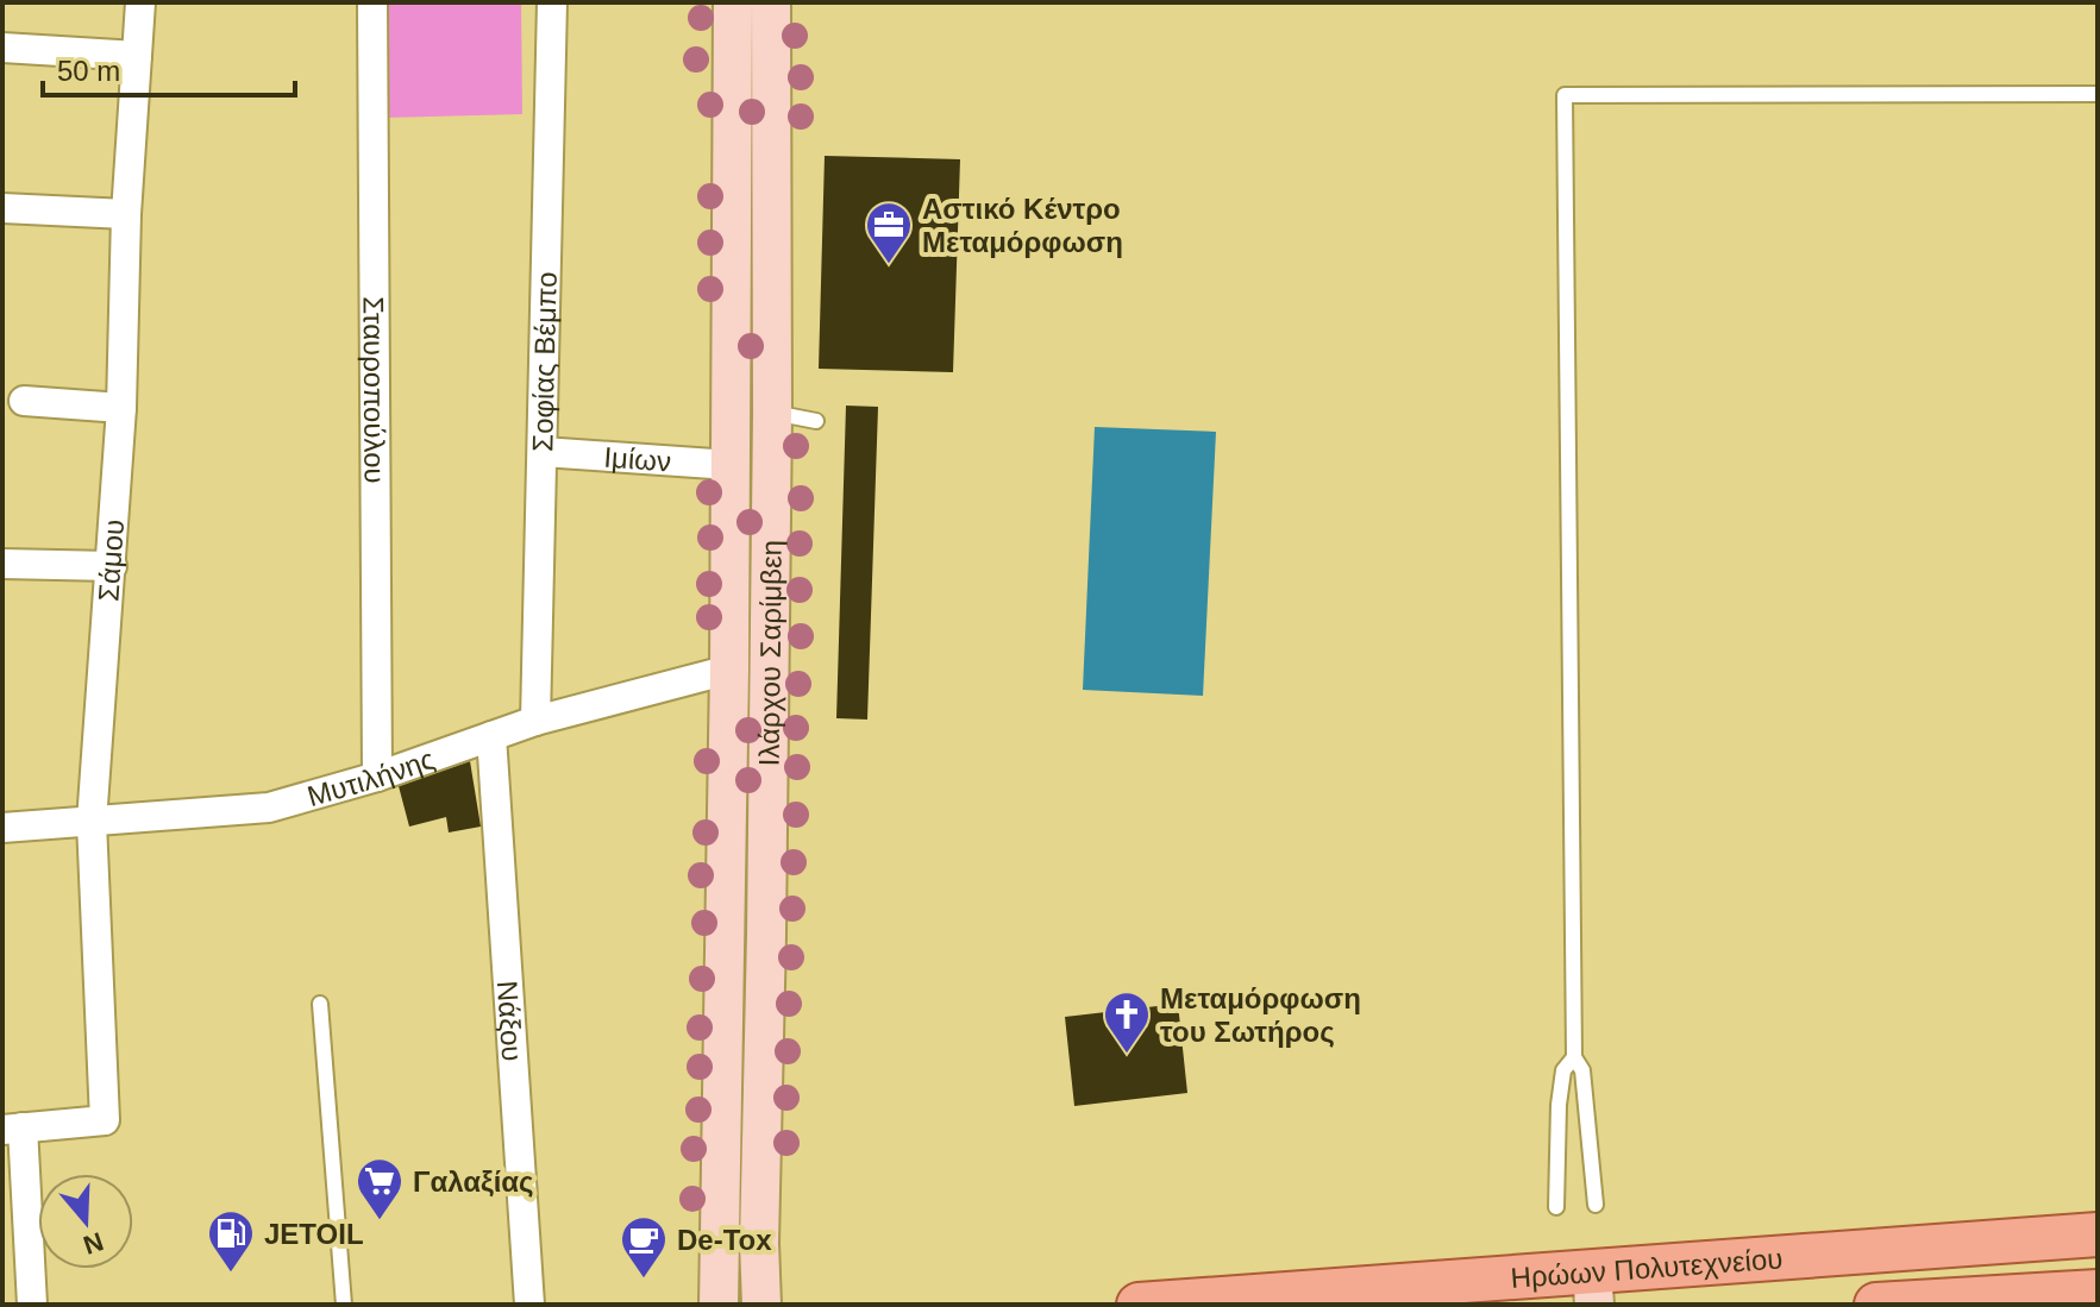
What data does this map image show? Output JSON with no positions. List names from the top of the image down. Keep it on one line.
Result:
{"streets":{"main road":["Ιλάρχου Σαρίμβεη","Ηρώων Πολυτεχνείου"],"street":["Σοφίας Βέμπο","Σταυροπούλου","Ιμίων","Σάμου","Μυτιλήνης","Νάξου"]},"crossings":[["Σοφίας Βέμπο","Ιμίων"],["Σοφίας Βέμπο","Μυτιλήνης"],["Σταυροπούλου","Μυτιλήνης"],["Ιμίων","Ιλάρχου Σαρίμβεη"],["Σάμου","Μυτιλήνης"],["Ιλάρχου Σαρίμβεη","Μυτιλήνης"],["Μυτιλήνης","Νάξου"]],"places":{"office":["Αστικό Κέντρο Μεταμόρφωση"],"church":["Μεταμόρφωση του Σωτήρος"],"supermarket":["Γαλαξίας"],"fuel station":["JETOIL"],"cafe":["De-Tox"]},"scale_bar":"50 m","north":"bottom"}
